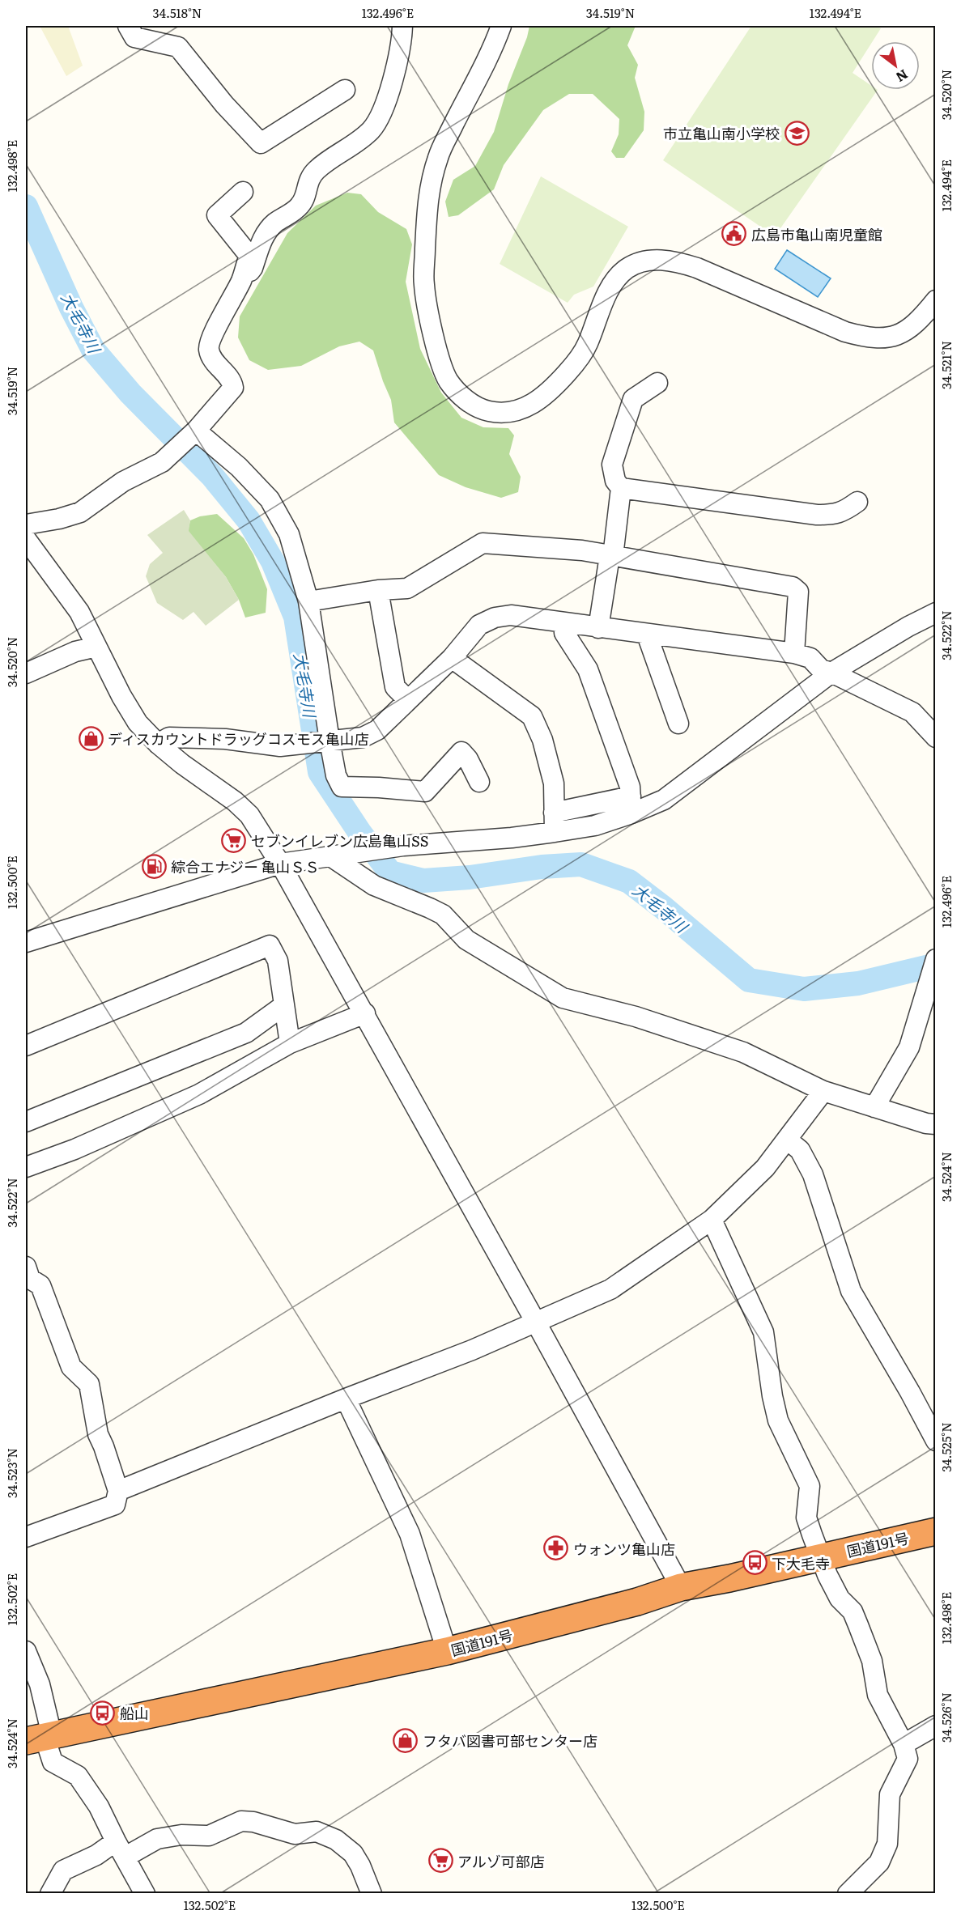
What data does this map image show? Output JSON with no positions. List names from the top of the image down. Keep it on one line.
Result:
{"streets":{"highway":["国道191号"]},"water":["大毛寺川"],"places":{"school or university":["市立亀山南小学校"],"public building":["広島市亀山南児童館"],"shop":["ディスカウントドラッグコスモス亀山店","フタバ図書可部センター店"],"supermarket":["セブンイレブン広島亀山SS","アルゾ可部店"],"fuel station":["綜合エナジー 亀山ＳＳ"],"pharmacy":["ウォンツ亀山店"],"bus stop":["下大毛寺","船山"]},"north":"bottom right","coordinates":["34.518°N","132.496°E","34.519°N","132.494°E","34.520°N","132.498°E","34.521°N","34.522°N","132.500°E","34.524°N","34.525°N","34.523°N","132.502°E","34.526°N"]}
